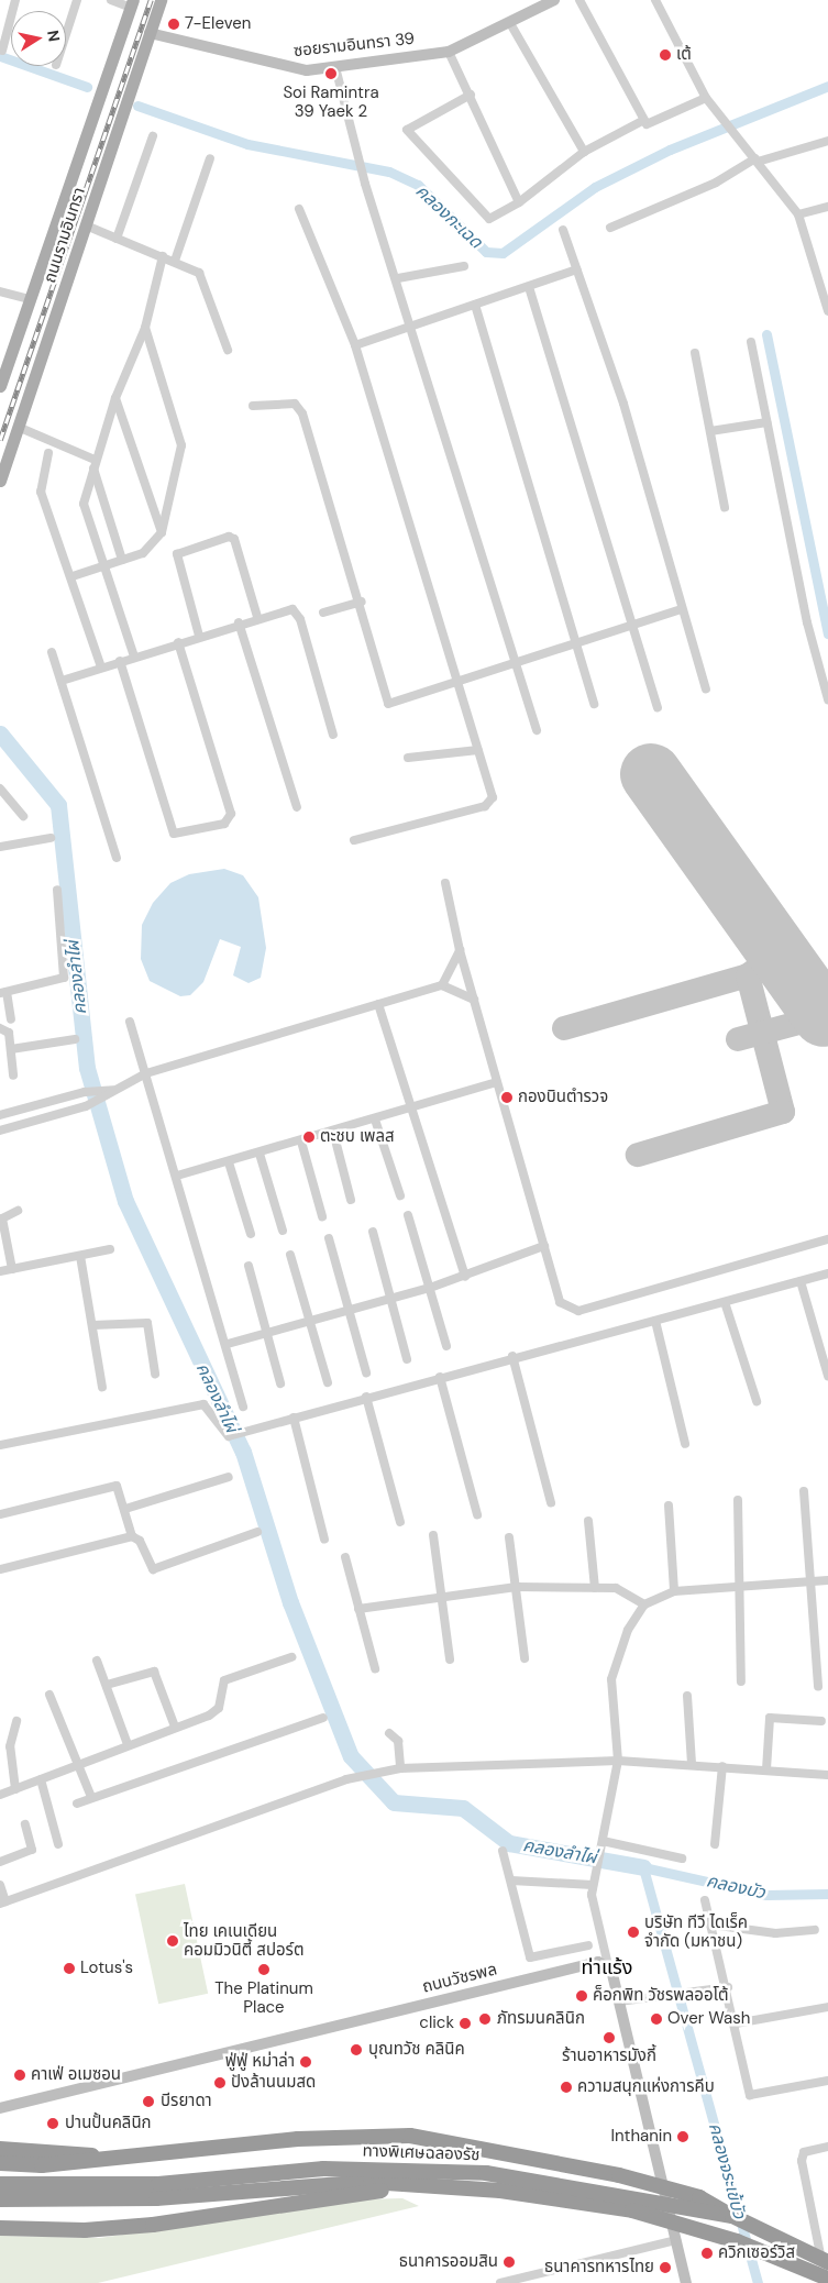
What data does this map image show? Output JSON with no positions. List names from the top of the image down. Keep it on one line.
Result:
{"streets":{"highway":["ทางพิเศษฉลองรัช"],"main road":["ซอยรามอินทรา 39","ถนนรามอินทรา","ถนนวัชรพล"]},"crossings":[["ซอยรามอินทรา 39","ถนนรามอินทรา"]],"districts":["ท่าแร้ง"],"water":["คลองกะเฉด","คลองลำไผ่","คลองบัว","คลองจระเข้บัว"],"places":["7-Eleven","เต้","Soi Ramintra 39 Yaek 2","กองบินตำรวจ","ตะชบ เพลส","บริษัท ทีวี ไดเร็ค จำกัด (มหาชน)","ไทย เคเนเดียน คอมมิวนิตี้ สปอร์ต","Lotus's","The Platinum Place","ค็อกพิท วัชรพลออโต้","ภัทรมนคลินิก","Over Wash","click","ร้านอาหารมังกี้","บุณทวัช คลินิค","ฟู่ฟู่ หม่าล่า","คาเฟ่ อเมซอน","ปังล้านนมสด","ความสนุกแห่งการคีบ","บีรยาดา","ปานปั้นคลินิก","Inthanin","ควิกเซอร์วิส","ธนาคารออมสิน","ธนาคารทหารไทย"],"north":"right"}
